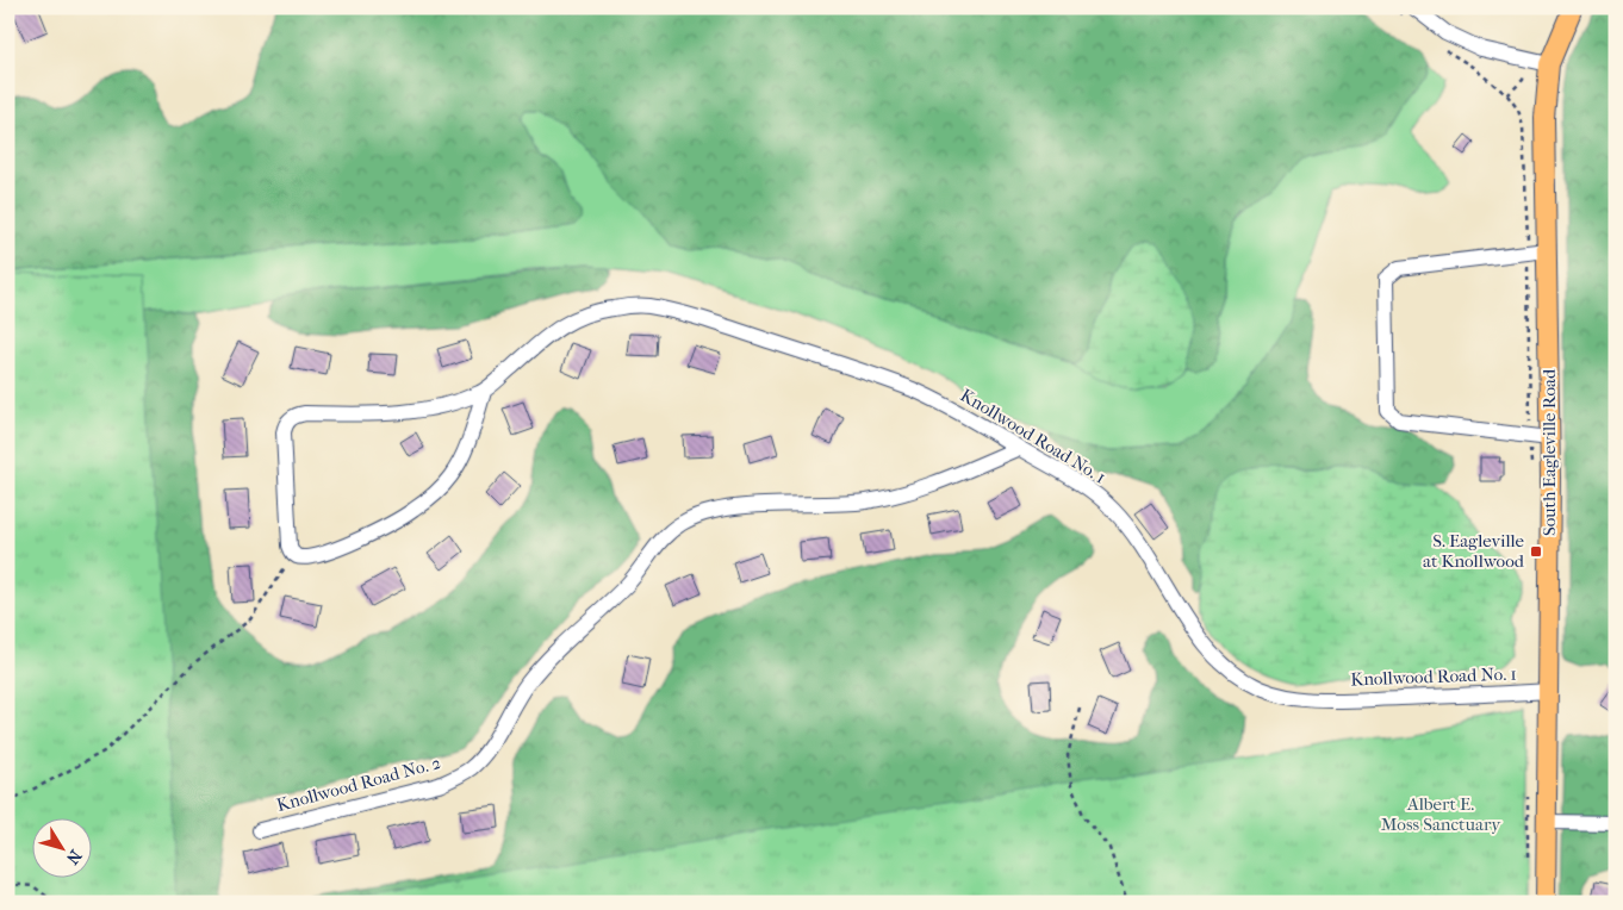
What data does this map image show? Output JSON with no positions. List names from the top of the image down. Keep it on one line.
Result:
{"streets":{"main road":["South Eagleville Road"],"street":["Knollwood Road No. 1","Knollwood Road No. 2"]},"crossings":[["Knollwood Road No. 1","South Eagleville Road"],["Knollwood Road No. 1","Knollwood Road No. 2"]],"parks":["Albert E. Moss Sanctuary"],"places":{"transit":["S. Eagleville at Knollwood"]},"north":"bottom right"}
